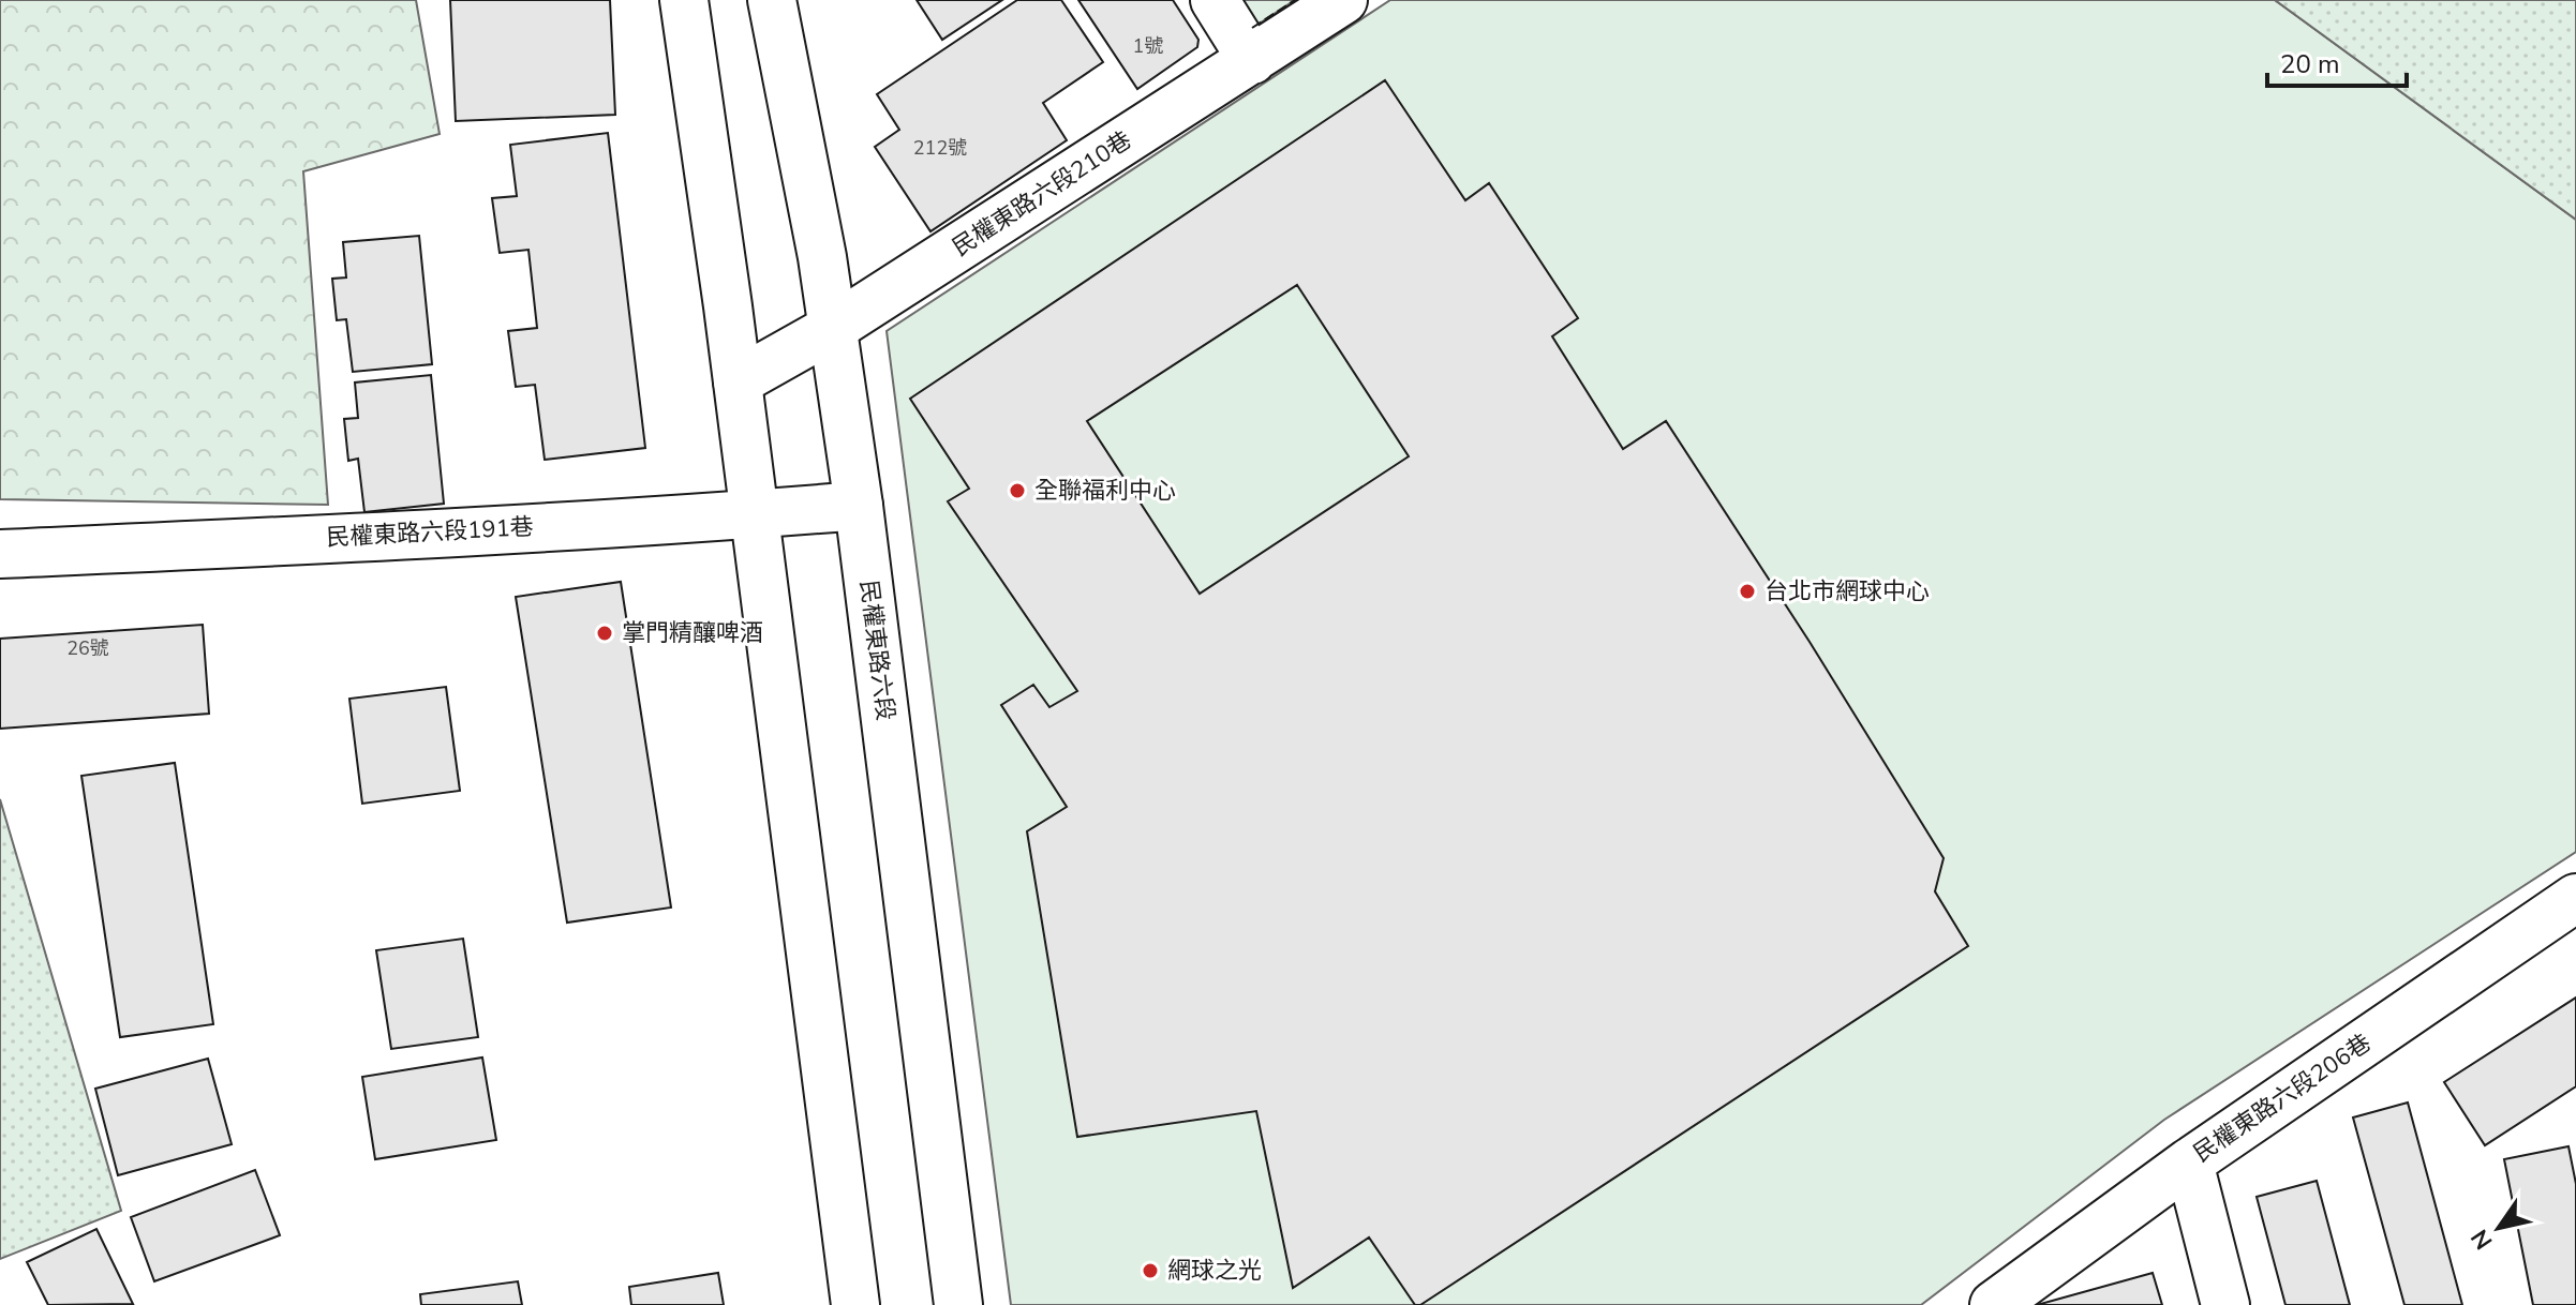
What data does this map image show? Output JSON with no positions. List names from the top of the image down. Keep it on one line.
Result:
{"streets":{"main road":["民權東路六段210巷","民權東路六段191巷","民權東路六段","民權東路六段206巷"]},"crossings":[["民權東路六段210巷","民權東路六段"],["民權東路六段191巷","民權東路六段"]],"places":["全聯福利中心","台北市網球中心","掌門精釀啤酒","網球之光"],"house_numbers":["1號","212號","26號"],"scale_bar":"20 m","north":"bottom left"}
